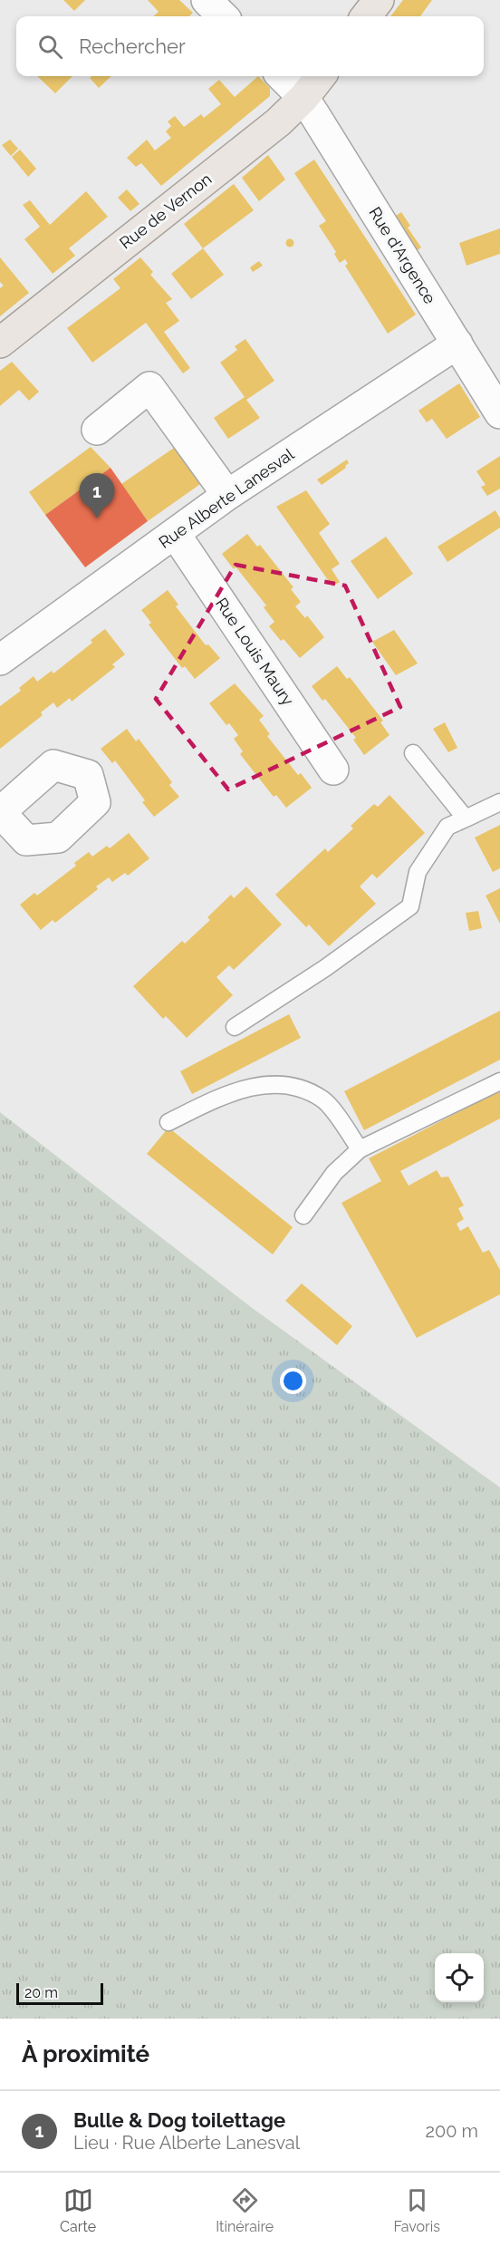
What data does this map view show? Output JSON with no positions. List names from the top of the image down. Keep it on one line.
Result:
{"streets":{"main road":["Rue de Vernon"],"street":["Rue d'Argence","Rue Alberte Lanesval","Rue Louis Maury"]},"crossings":[["Rue de Vernon","Rue d'Argence"],["Rue d'Argence","Rue Alberte Lanesval"],["Rue Alberte Lanesval","Rue Louis Maury"]],"scale_bar":"20 m","page":{"search":"Rechercher","pins":"1","scale":"20 m","heading":"À proximité","list":[{"mark":"1","name":"Bulle & Dog toilettage","note":"Lieu · Rue Alberte Lanesval","value":"200 m"}],"nav":["Carte","Itinéraire","Favoris"]}}
